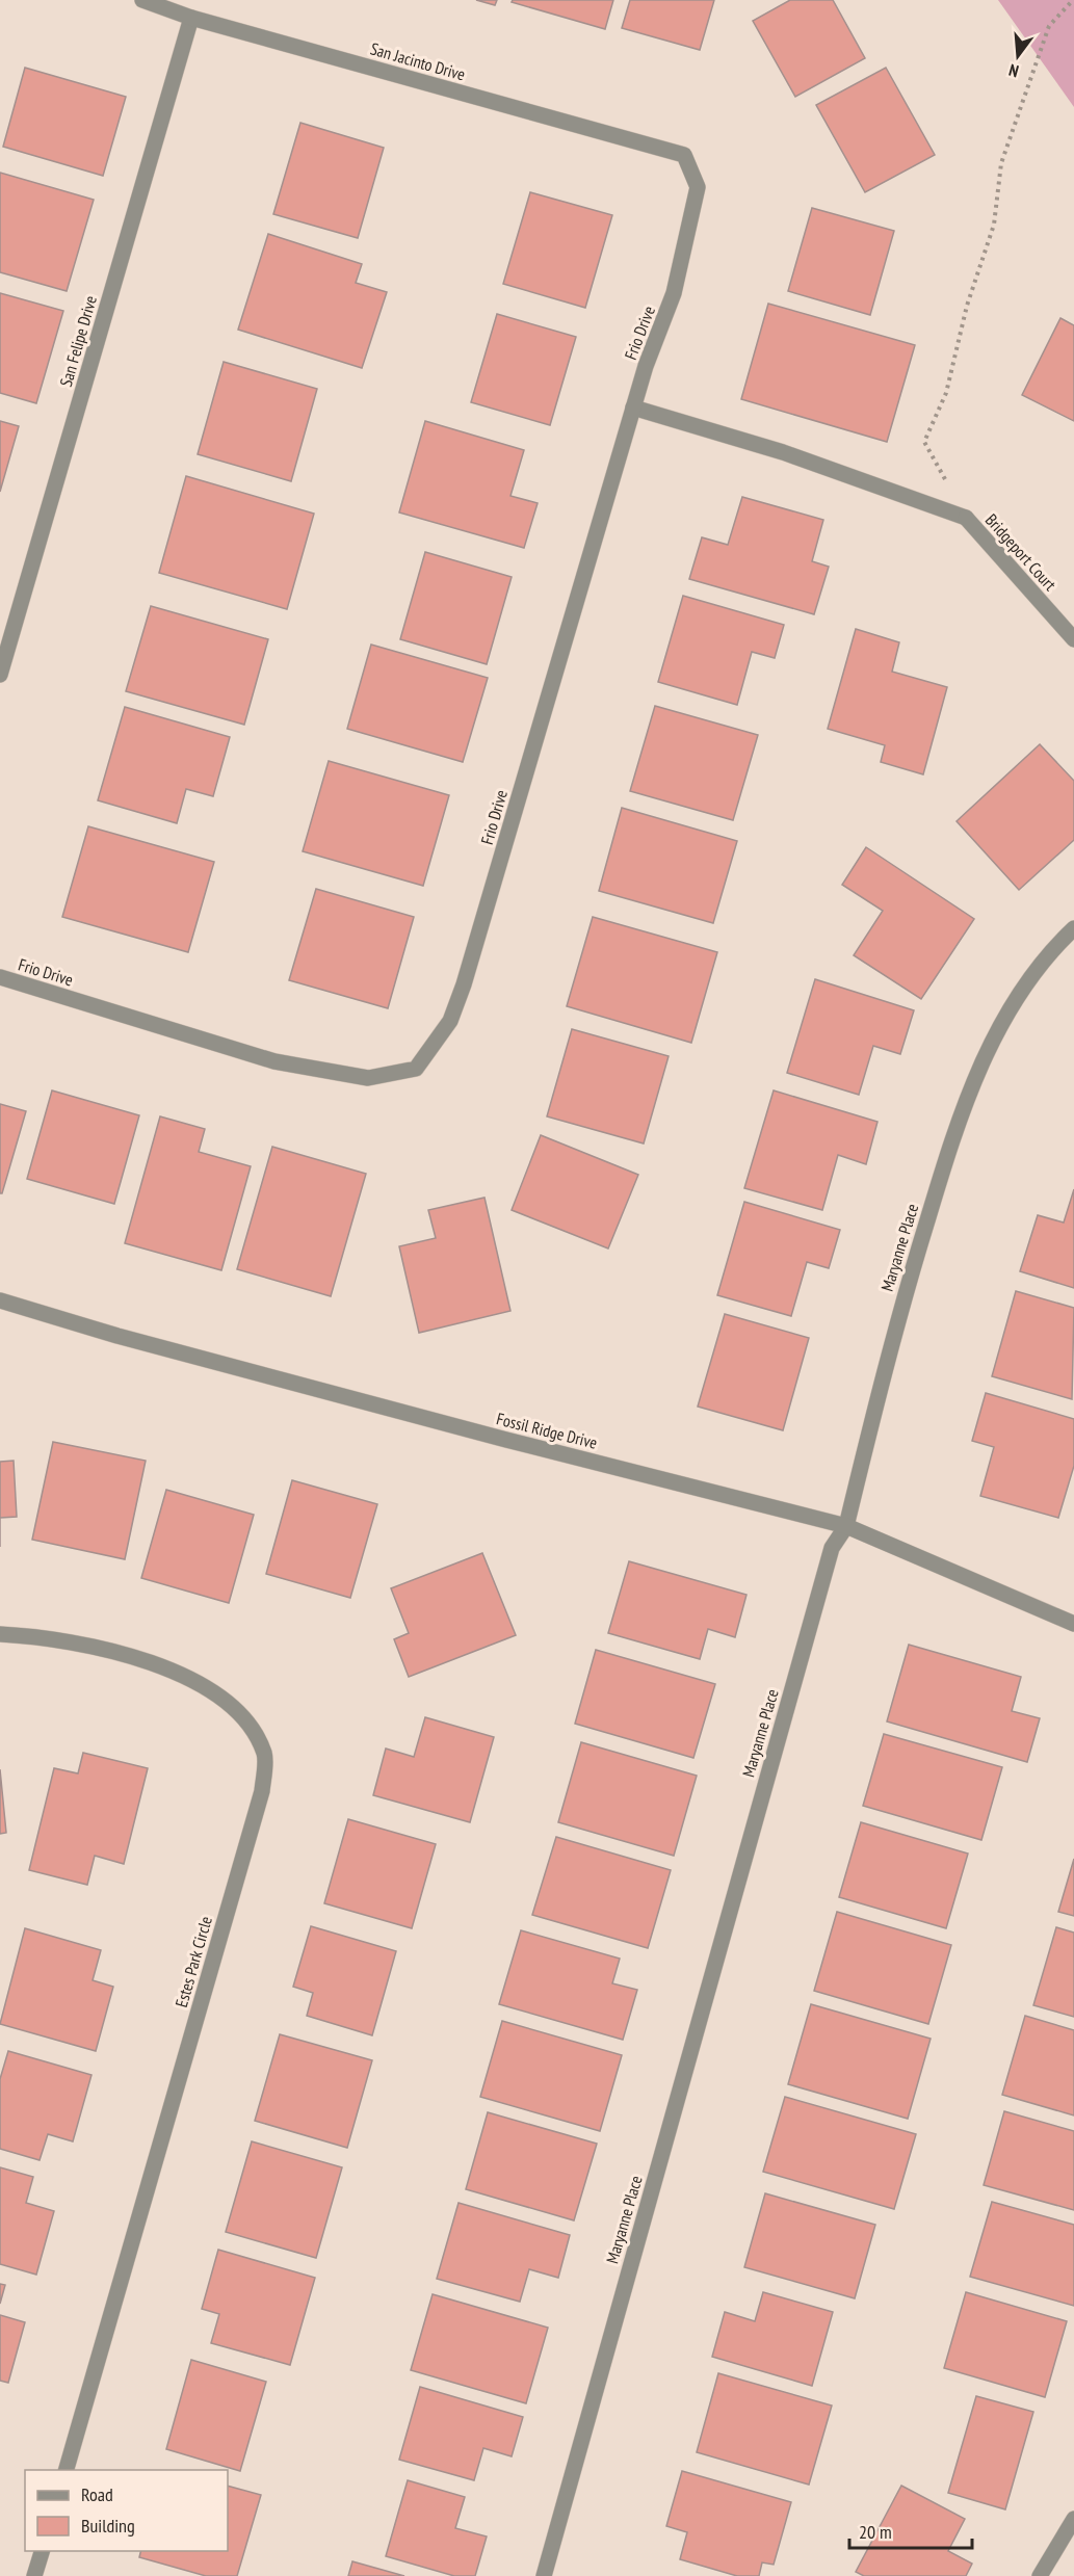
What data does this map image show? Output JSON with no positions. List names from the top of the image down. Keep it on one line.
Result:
{"streets":{"street":["San Jacinto Drive","Frio Drive","San Felipe Drive","Bridgeport Court","Maryanne Place","Fossil Ridge Drive","Estes Park Circle"]},"crossings":[["San Jacinto Drive","Frio Drive"],["San Jacinto Drive","San Felipe Drive"],["Maryanne Place","Fossil Ridge Drive"]],"legend":["Road","Building"],"scale_bar":"20 m","north":"bottom"}
